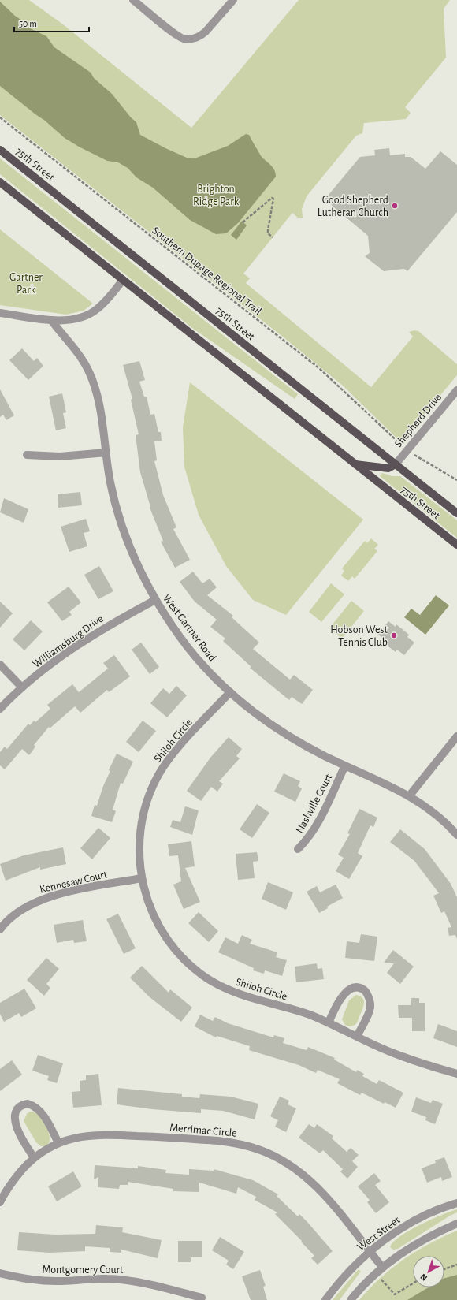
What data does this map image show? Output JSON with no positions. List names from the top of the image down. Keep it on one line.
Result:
{"streets":{"main road":["75th Street"],"street":["Shepherd Drive","West Gartner Road","Williamsburg Drive","Shiloh Circle","Nashville Court","Kennesaw Court","Merrimac Circle","West Street","Montgomery Court"],"path":["Southern Dupage Regional Trail"]},"crossings":[["75th Street","Shepherd Drive"],["West Gartner Road","Williamsburg Drive"],["West Gartner Road","Shiloh Circle"],["West Gartner Road","Nashville Court"],["Shiloh Circle","Kennesaw Court"],["Merrimac Circle","West Street"]],"parks":["Brighton Ridge Park","Gartner Park"],"places":["Good Shepherd Lutheran Church","Hobson West Tennis Club"],"scale_bar":"50 m","north":"bottom left"}
